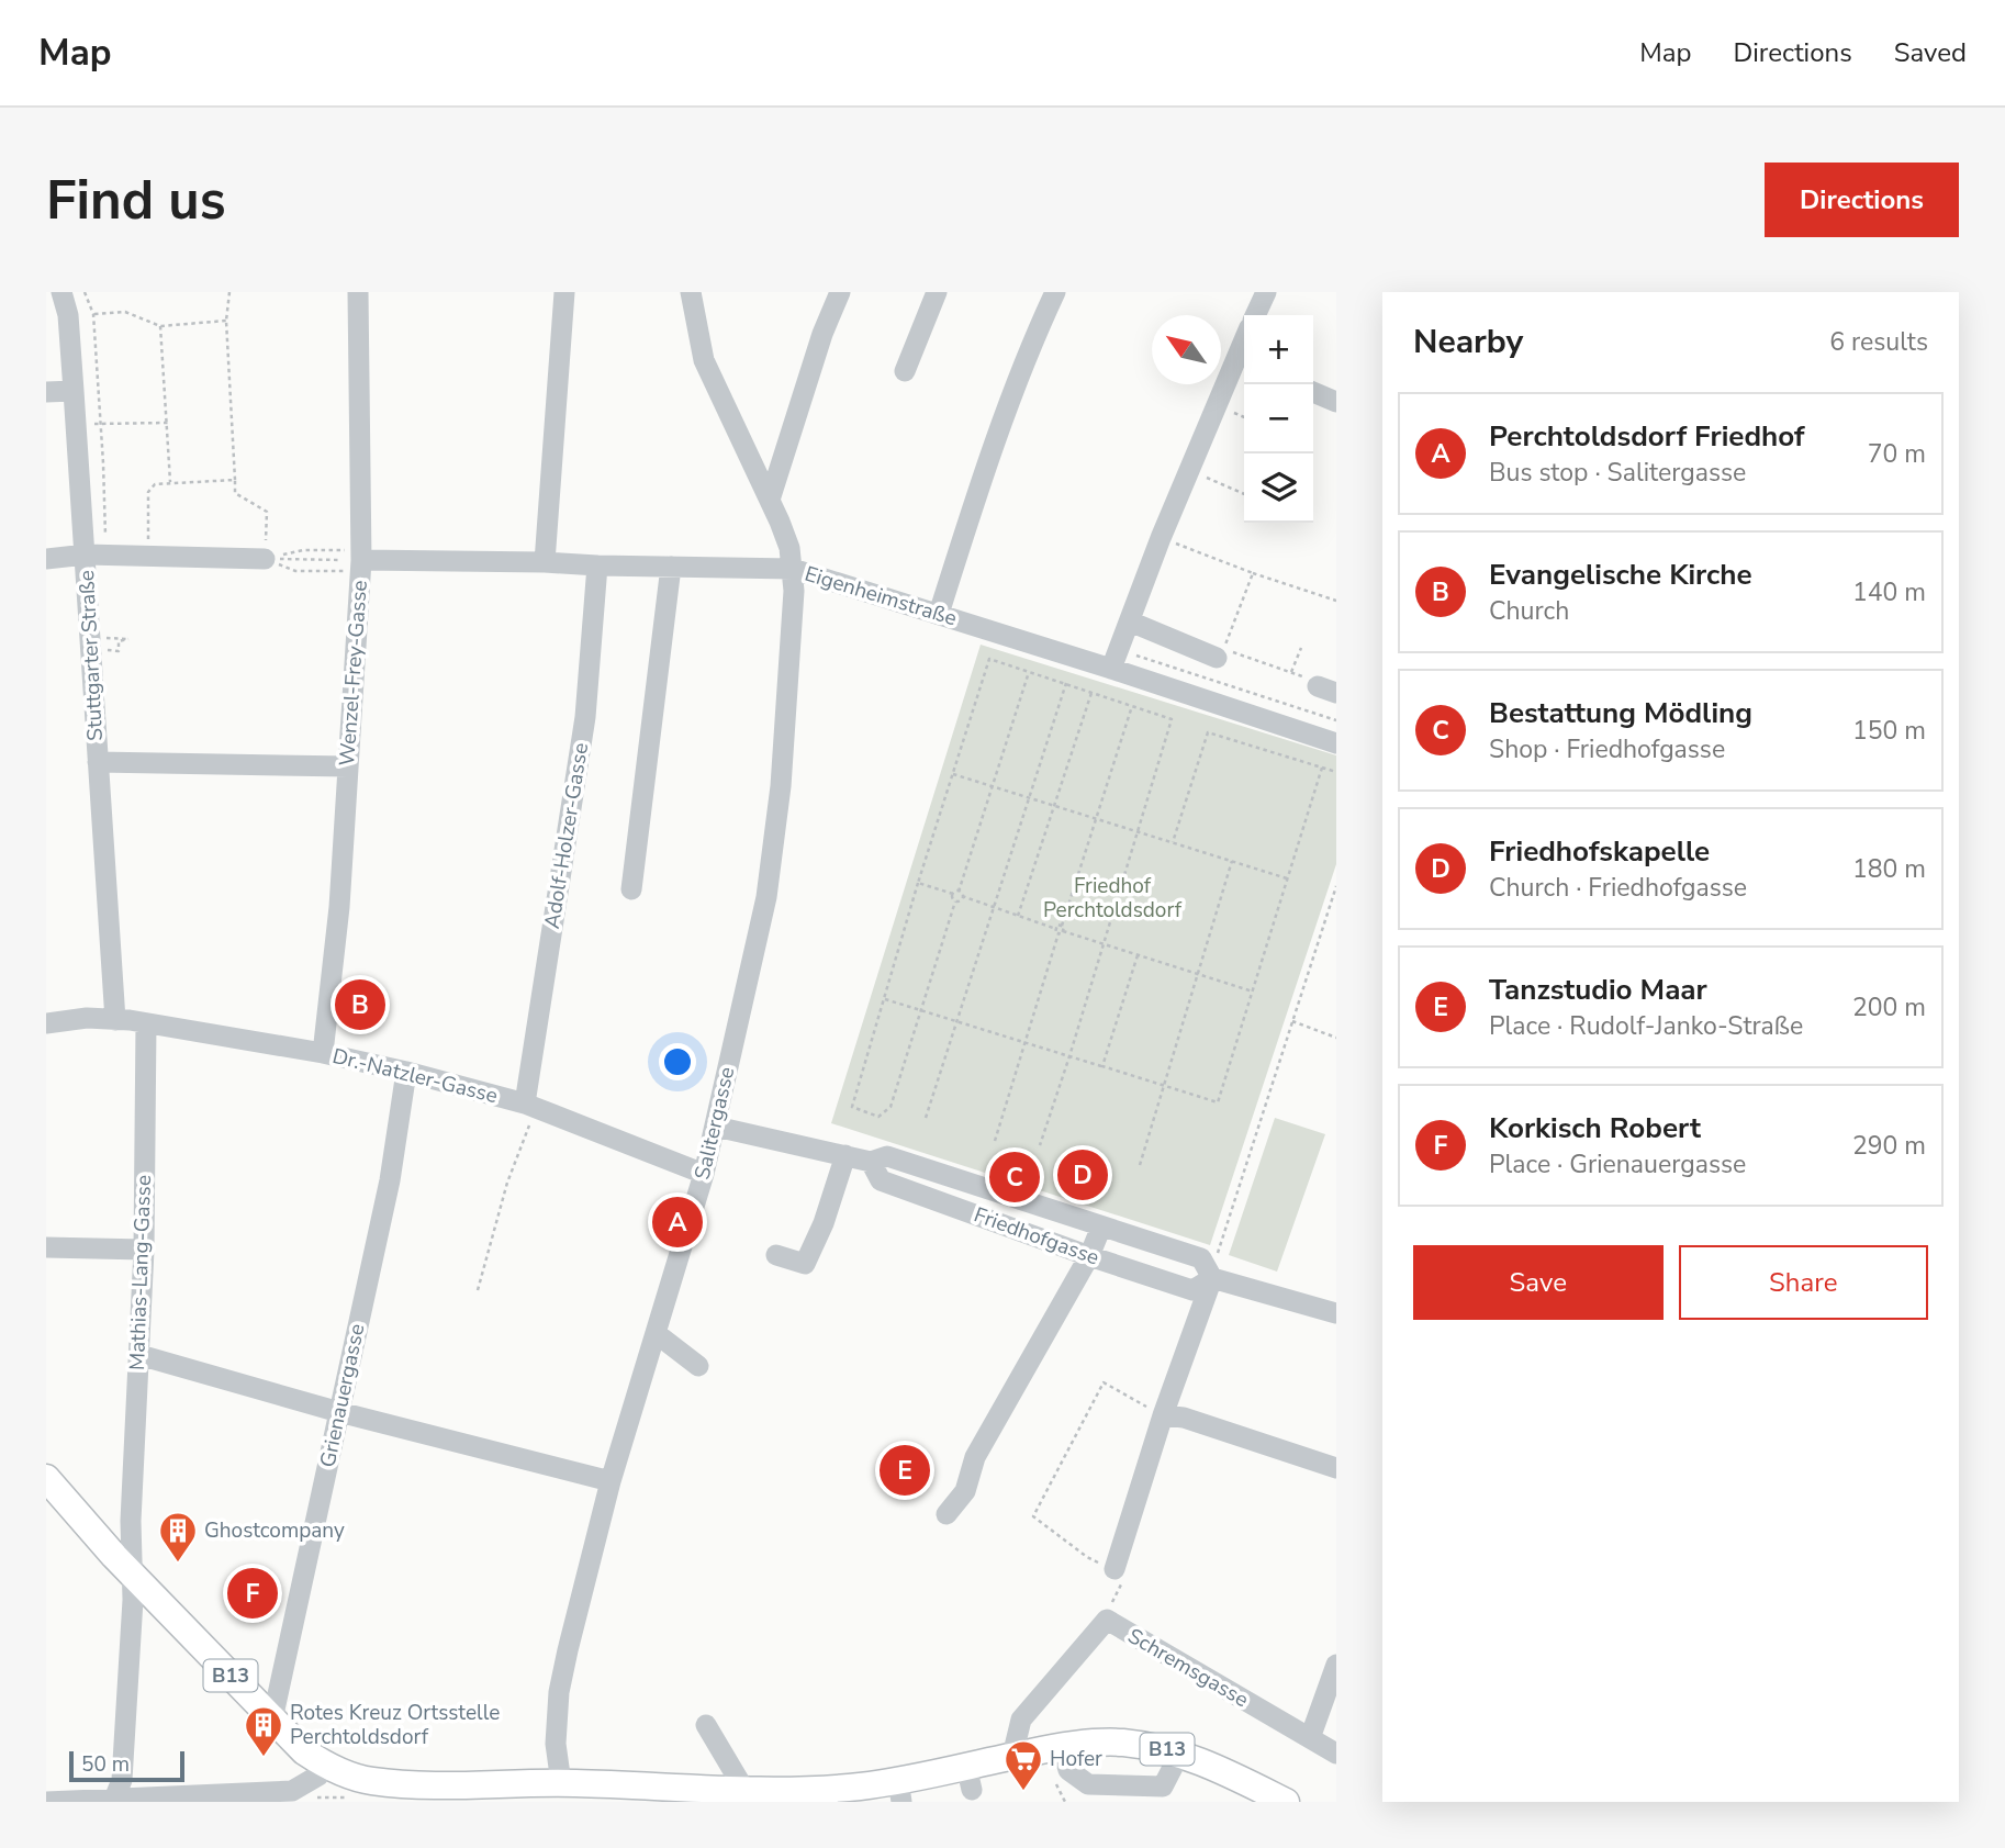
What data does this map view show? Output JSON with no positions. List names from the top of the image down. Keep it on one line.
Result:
{"streets":{"main road":["B13"],"street":["Eigenheimstraße","Stuttgarter Straße","Wenzel-Frey-Gasse","Adolf-Holzer-Gasse","Dr.-Natzler-Gasse","Salitergasse","Friedhofgasse","Mathias-Lang-Gasse","Grienauergasse","Schremsgasse"]},"crossings":[["Eigenheimstraße","Wenzel-Frey-Gasse"],["Eigenheimstraße","Adolf-Holzer-Gasse"],["Eigenheimstraße","Salitergasse"],["Stuttgarter Straße","Dr.-Natzler-Gasse"],["Wenzel-Frey-Gasse","Dr.-Natzler-Gasse"],["Adolf-Holzer-Gasse","Dr.-Natzler-Gasse"],["Dr.-Natzler-Gasse","Salitergasse"],["Dr.-Natzler-Gasse","Mathias-Lang-Gasse"],["Dr.-Natzler-Gasse","Grienauergasse"],["Salitergasse","Friedhofgasse"],["Salitergasse","B13"],["Mathias-Lang-Gasse","B13"],["Grienauergasse","B13"],["Schremsgasse","B13"]],"parks":["Friedhof Perchtoldsdorf"],"places":{"building":["Ghostcompany","Rotes Kreuz Ortsstelle Perchtoldsdorf"],"supermarket":["Hofer"]},"scale_bar":"50 m","north":"top left","page":{"header":"Map","nav":["Map","Directions","Saved"],"buttons":["Directions",["Save","Share"]],"title":"Find us","heading":["Nearby","6 results"],"map_buttons":["+","−"],"list":[{"mark":"A","name":"Perchtoldsdorf Friedhof","note":"Bus stop · Salitergasse","value":"70 m"},{"mark":"B","name":"Evangelische Kirche","note":"Church","value":"140 m"},{"mark":"C","name":"Bestattung Mödling","note":"Shop · Friedhofgasse","value":"150 m"},{"mark":"D","name":"Friedhofskapelle","note":"Church · Friedhofgasse","value":"180 m"},{"mark":"E","name":"Tanzstudio Maar","note":"Place · Rudolf-Janko-Straße","value":"200 m"},{"mark":"F","name":"Korkisch Robert","note":"Place · Grienauergasse","value":"290 m"}],"pins":["B","D","C","A","E","F"],"scale":"50 m"}}
